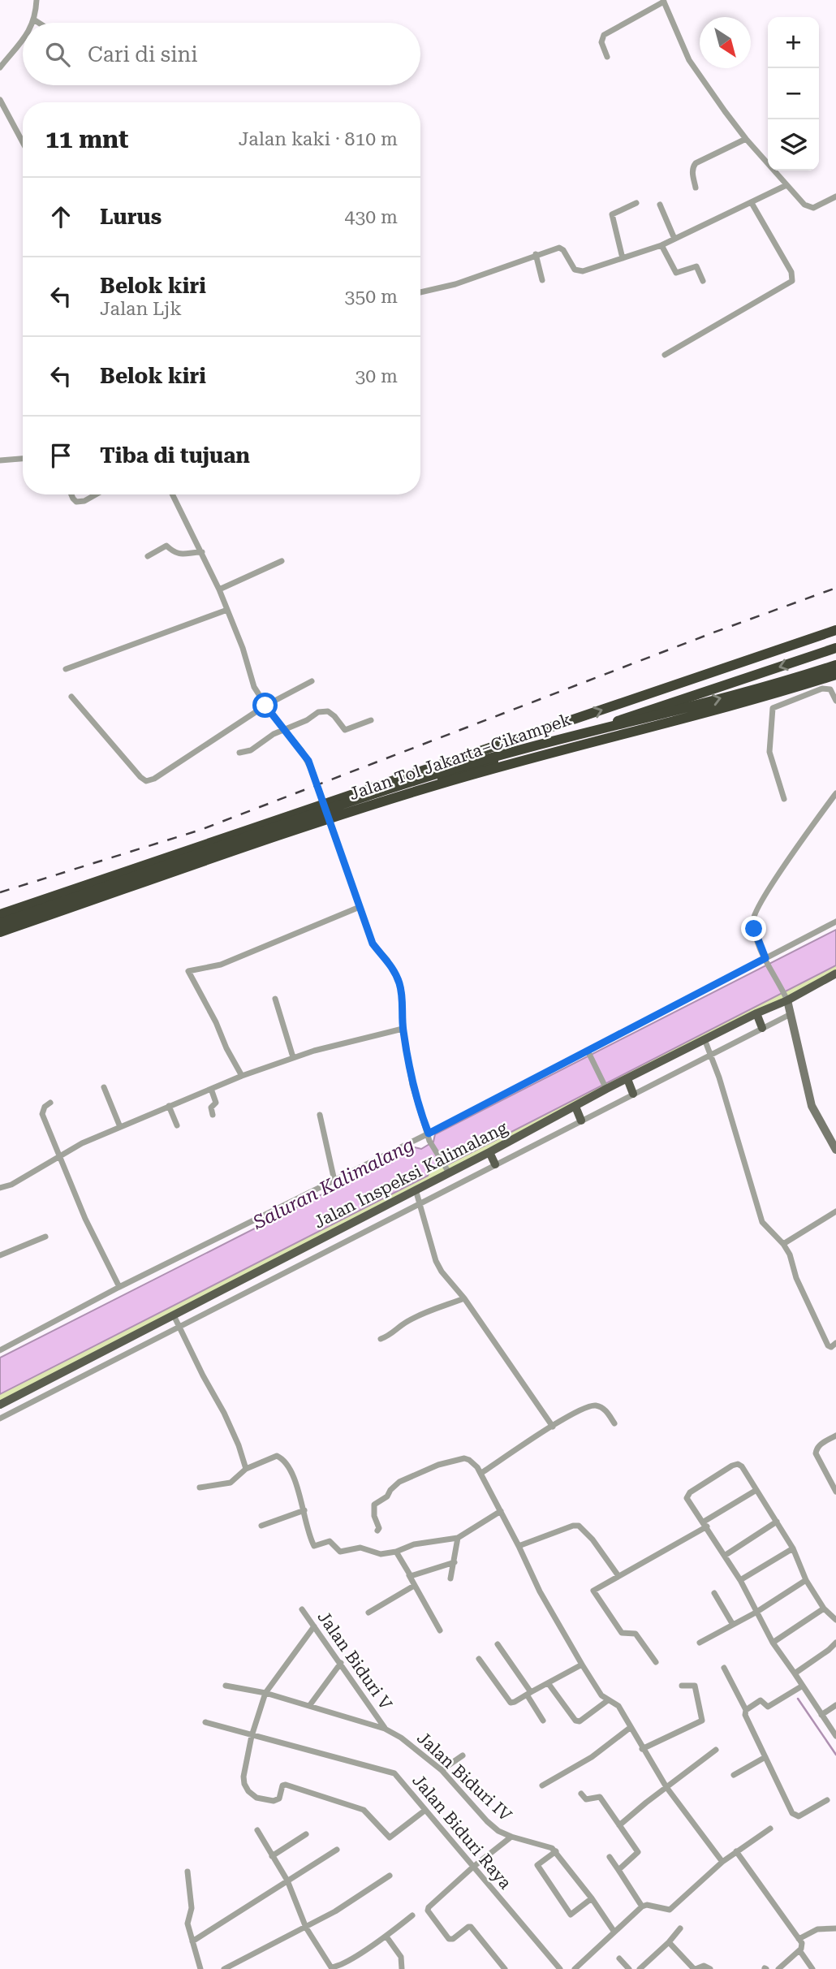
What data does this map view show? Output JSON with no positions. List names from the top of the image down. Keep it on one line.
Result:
{"streets":{"highway":["Jalan Tol Jakarta–Cikampek"],"main road":["Jalan Inspeksi Kalimalang"],"street":["Jalan Biduri V","Jalan Biduri IV","Jalan Biduri Raya"]},"crossings":[["Jalan Biduri V","Jalan Biduri IV"]],"water":["Saluran Kalimalang"],"north":"bottom right","page":{"map_buttons":["+","−"],"search":"Cari di sini","heading":["11 mnt","Jalan kaki · 810 m"],"list":[["Lurus","430 m"],["Belok kiri","Jalan Ljk","350 m"],["Belok kiri","30 m"],"Tiba di tujuan"]}}
